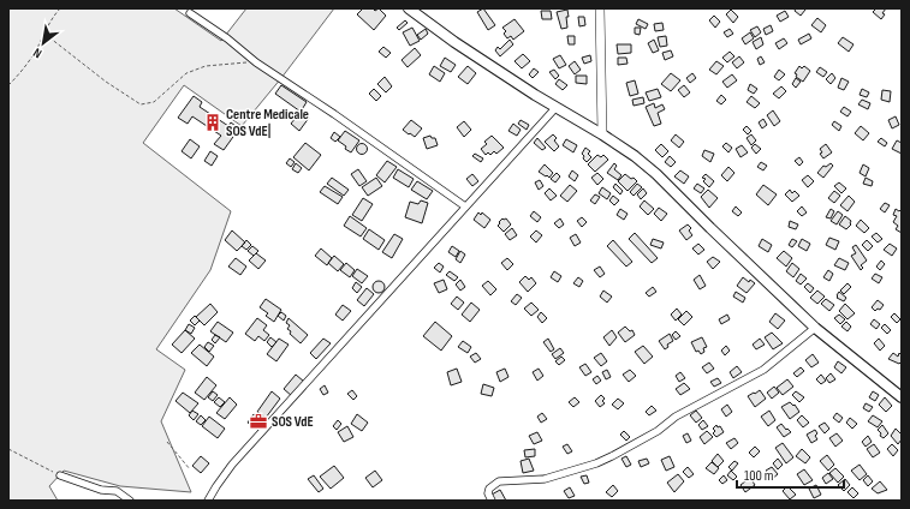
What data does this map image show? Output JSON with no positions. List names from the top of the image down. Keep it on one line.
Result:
{"places":{"building":["Centre Medicale SOS VdE|"],"office":["SOS VdE"]},"scale_bar":"100 m","north":"bottom left"}
